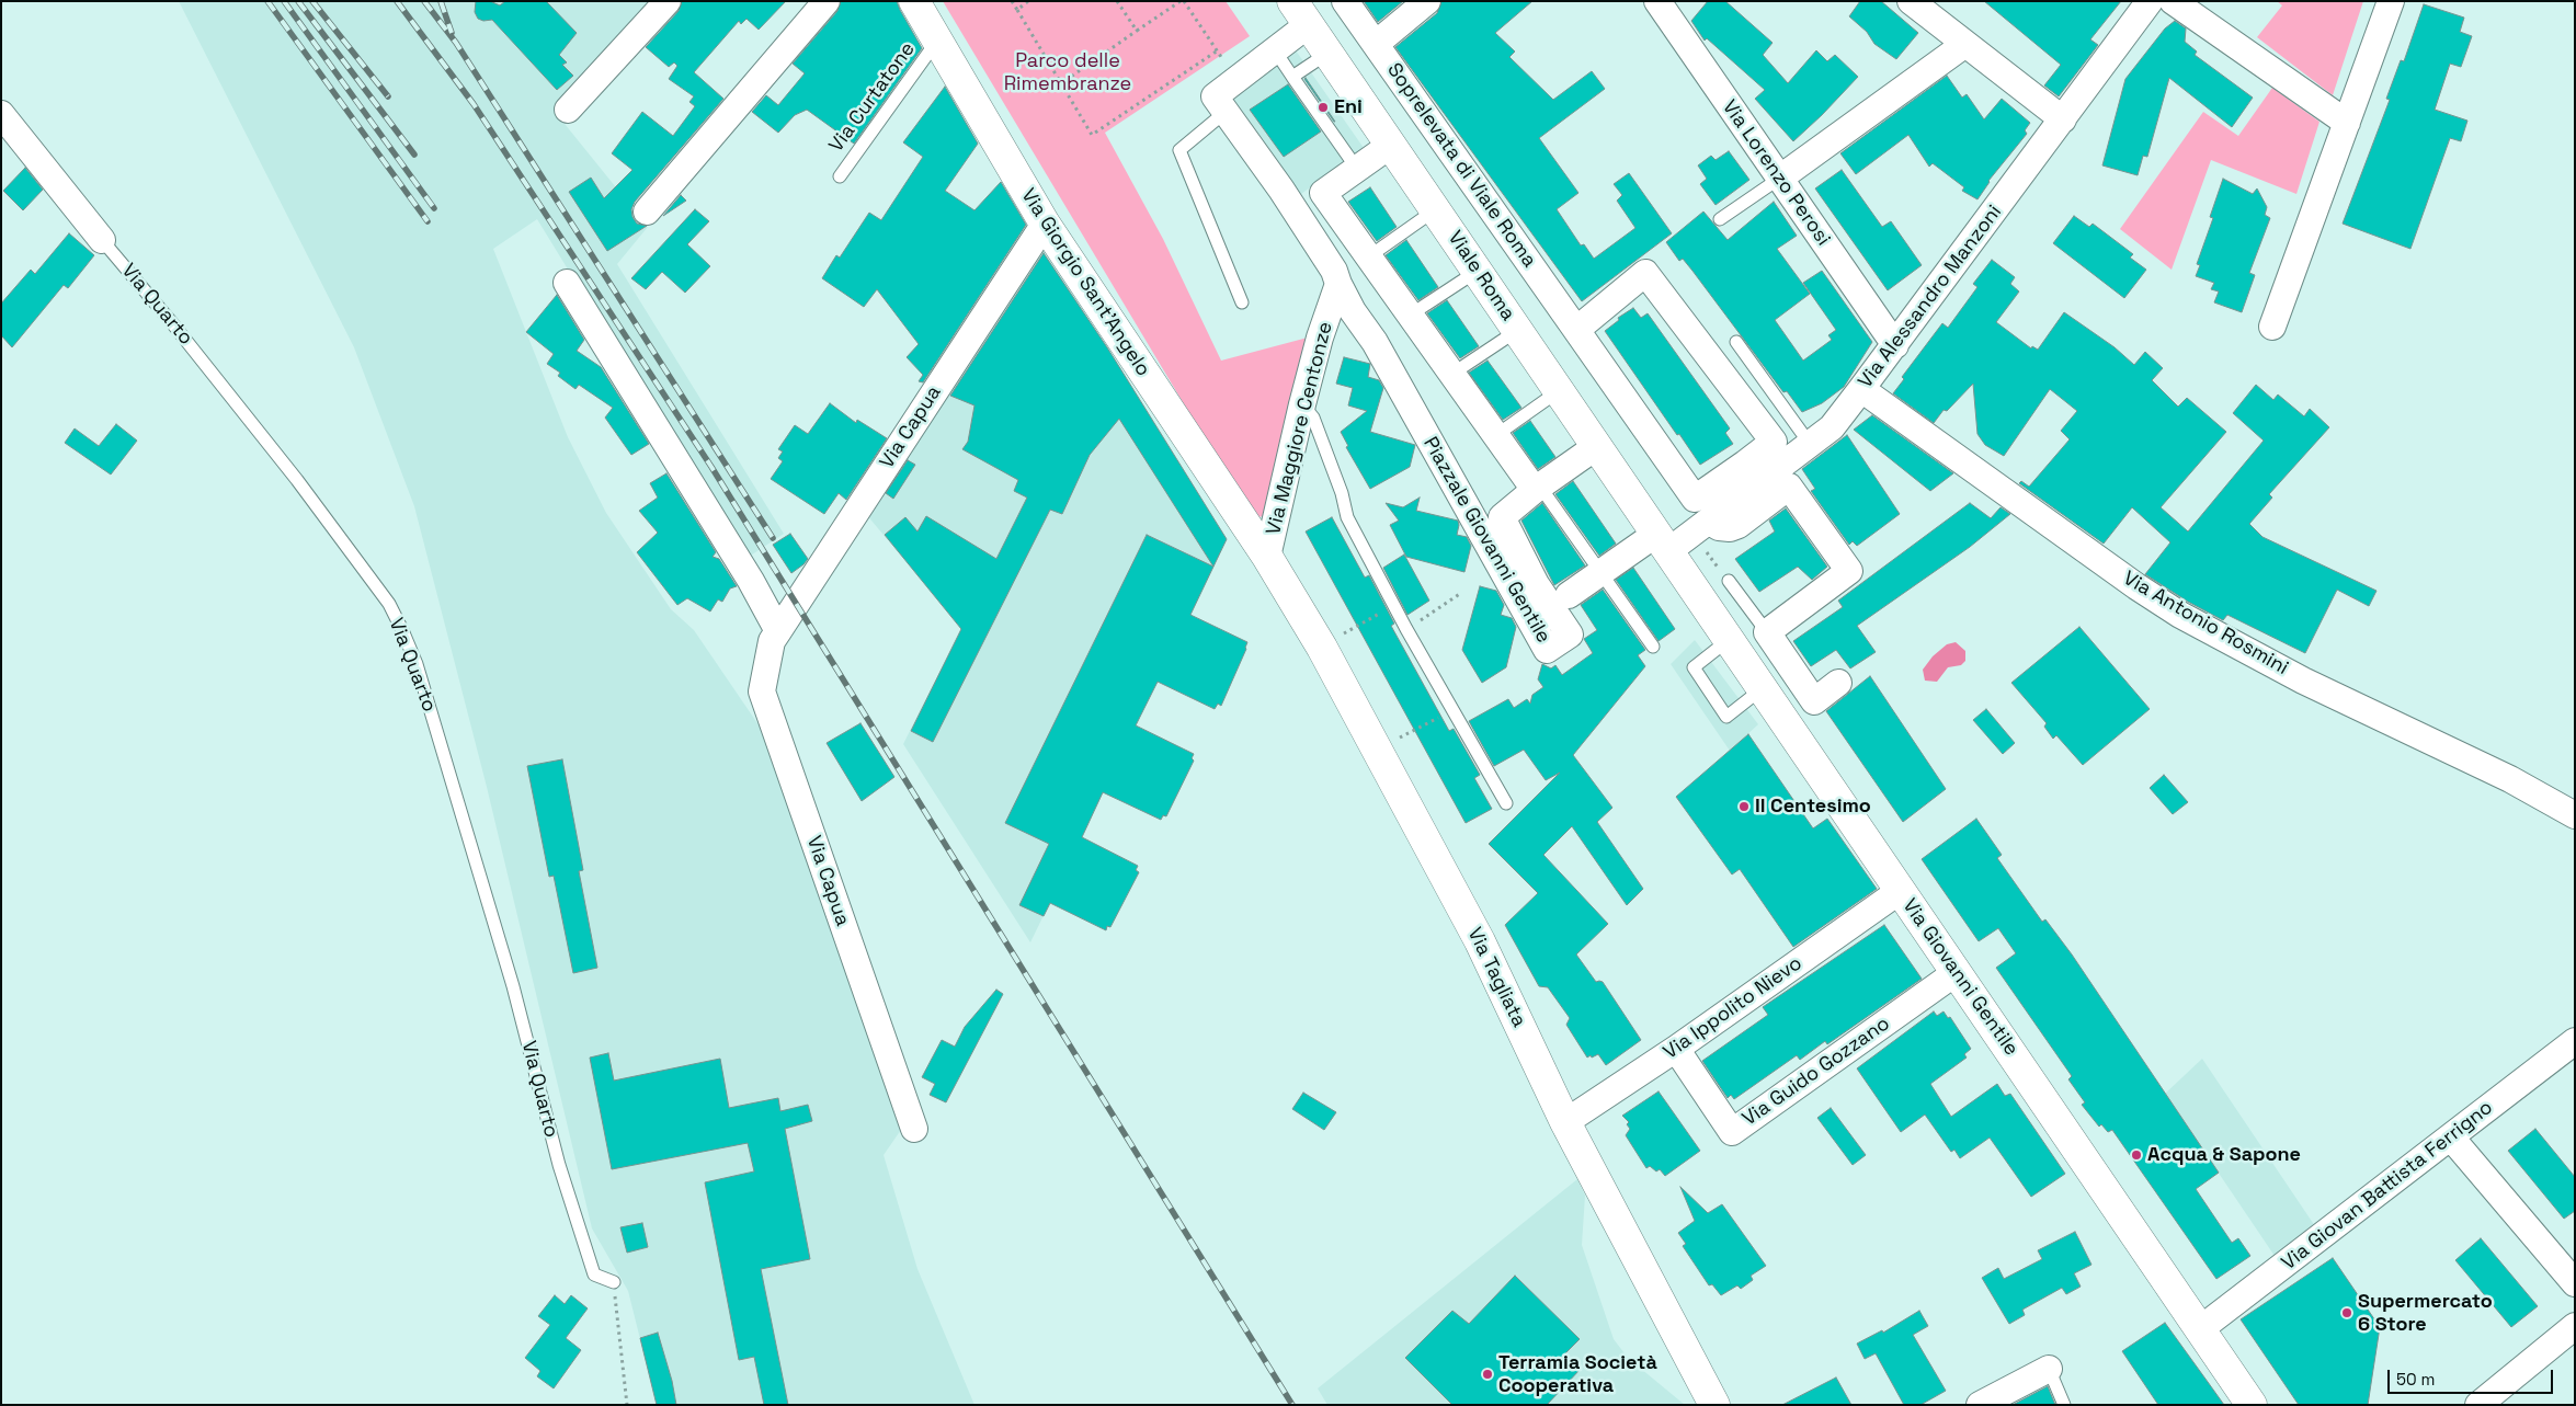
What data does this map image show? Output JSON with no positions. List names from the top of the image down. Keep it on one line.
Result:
{"streets":{"main road":["Viale Roma","Via Giorgio Sant'Angelo","Via Tagliata","Via Giovanni Gentile"],"street":["Soprelevata di Viale Roma","Via Lorenzo Perosi","Via Alessandro Manzoni","Via Quarto","Via Capua","Via Maggiore Centonze","Piazzale Giovanni Gentile","Via Antonio Rosmini","Via Ippolito Nievo","Via Guido Gozzano","Via Giovan Battista Ferrigno"],"lane":["Via Curtatone"]},"crossings":[["Via Curtatone","Via Giorgio Sant'Angelo"],["Soprelevata di Viale Roma","Via Alessandro Manzoni"],["Via Lorenzo Perosi","Via Alessandro Manzoni"],["Viale Roma","Via Alessandro Manzoni"],["Viale Roma","Piazzale Giovanni Gentile"],["Viale Roma","Via Giovanni Gentile"],["Via Giorgio Sant'Angelo","Via Capua"],["Via Giorgio Sant'Angelo","Via Maggiore Centonze"],["Via Giorgio Sant'Angelo","Via Tagliata"],["Via Alessandro Manzoni","Via Antonio Rosmini"],["Via Alessandro Manzoni","Via Giovanni Gentile"],["Via Maggiore Centonze","Piazzale Giovanni Gentile"],["Via Maggiore Centonze","Via Tagliata"],["Via Tagliata","Via Ippolito Nievo"],["Via Giovanni Gentile","Via Ippolito Nievo"],["Via Giovanni Gentile","Via Guido Gozzano"],["Via Giovanni Gentile","Via Giovan Battista Ferrigno"],["Via Ippolito Nievo","Via Guido Gozzano"]],"parks":["Parco delle Rimembranze"],"places":["Eni","Il Centesimo","Acqua & Sapone","Supermercato 6 Store","Terramia Società Cooperativa"],"scale_bar":"50 m"}
